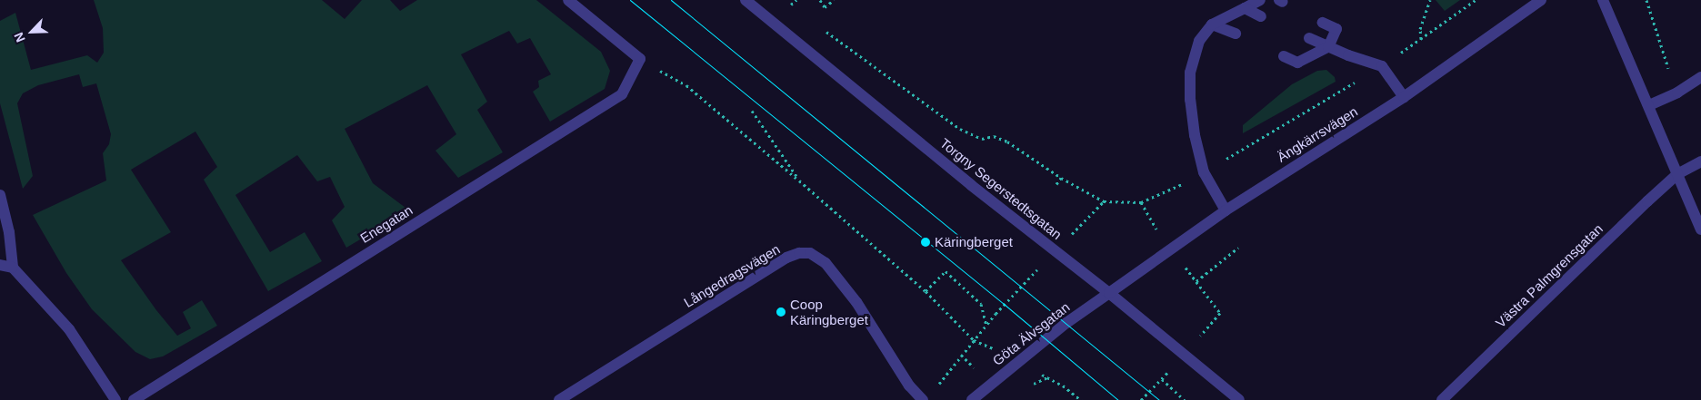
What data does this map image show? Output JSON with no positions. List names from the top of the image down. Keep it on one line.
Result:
{"streets":{"street":["Ängkärrsvägen","Torgny Segerstedtsgatan","Enegatan","Långedragsvägen","Västra Palmgrensgatan","Göta Älvsgatan"]},"crossings":[["Ängkärrsvägen","Torgny Segerstedtsgatan"],["Ängkärrsvägen","Göta Älvsgatan"],["Torgny Segerstedtsgatan","Göta Älvsgatan"]],"places":["Käringberget","Coop Käringberget"],"north":"bottom left"}
